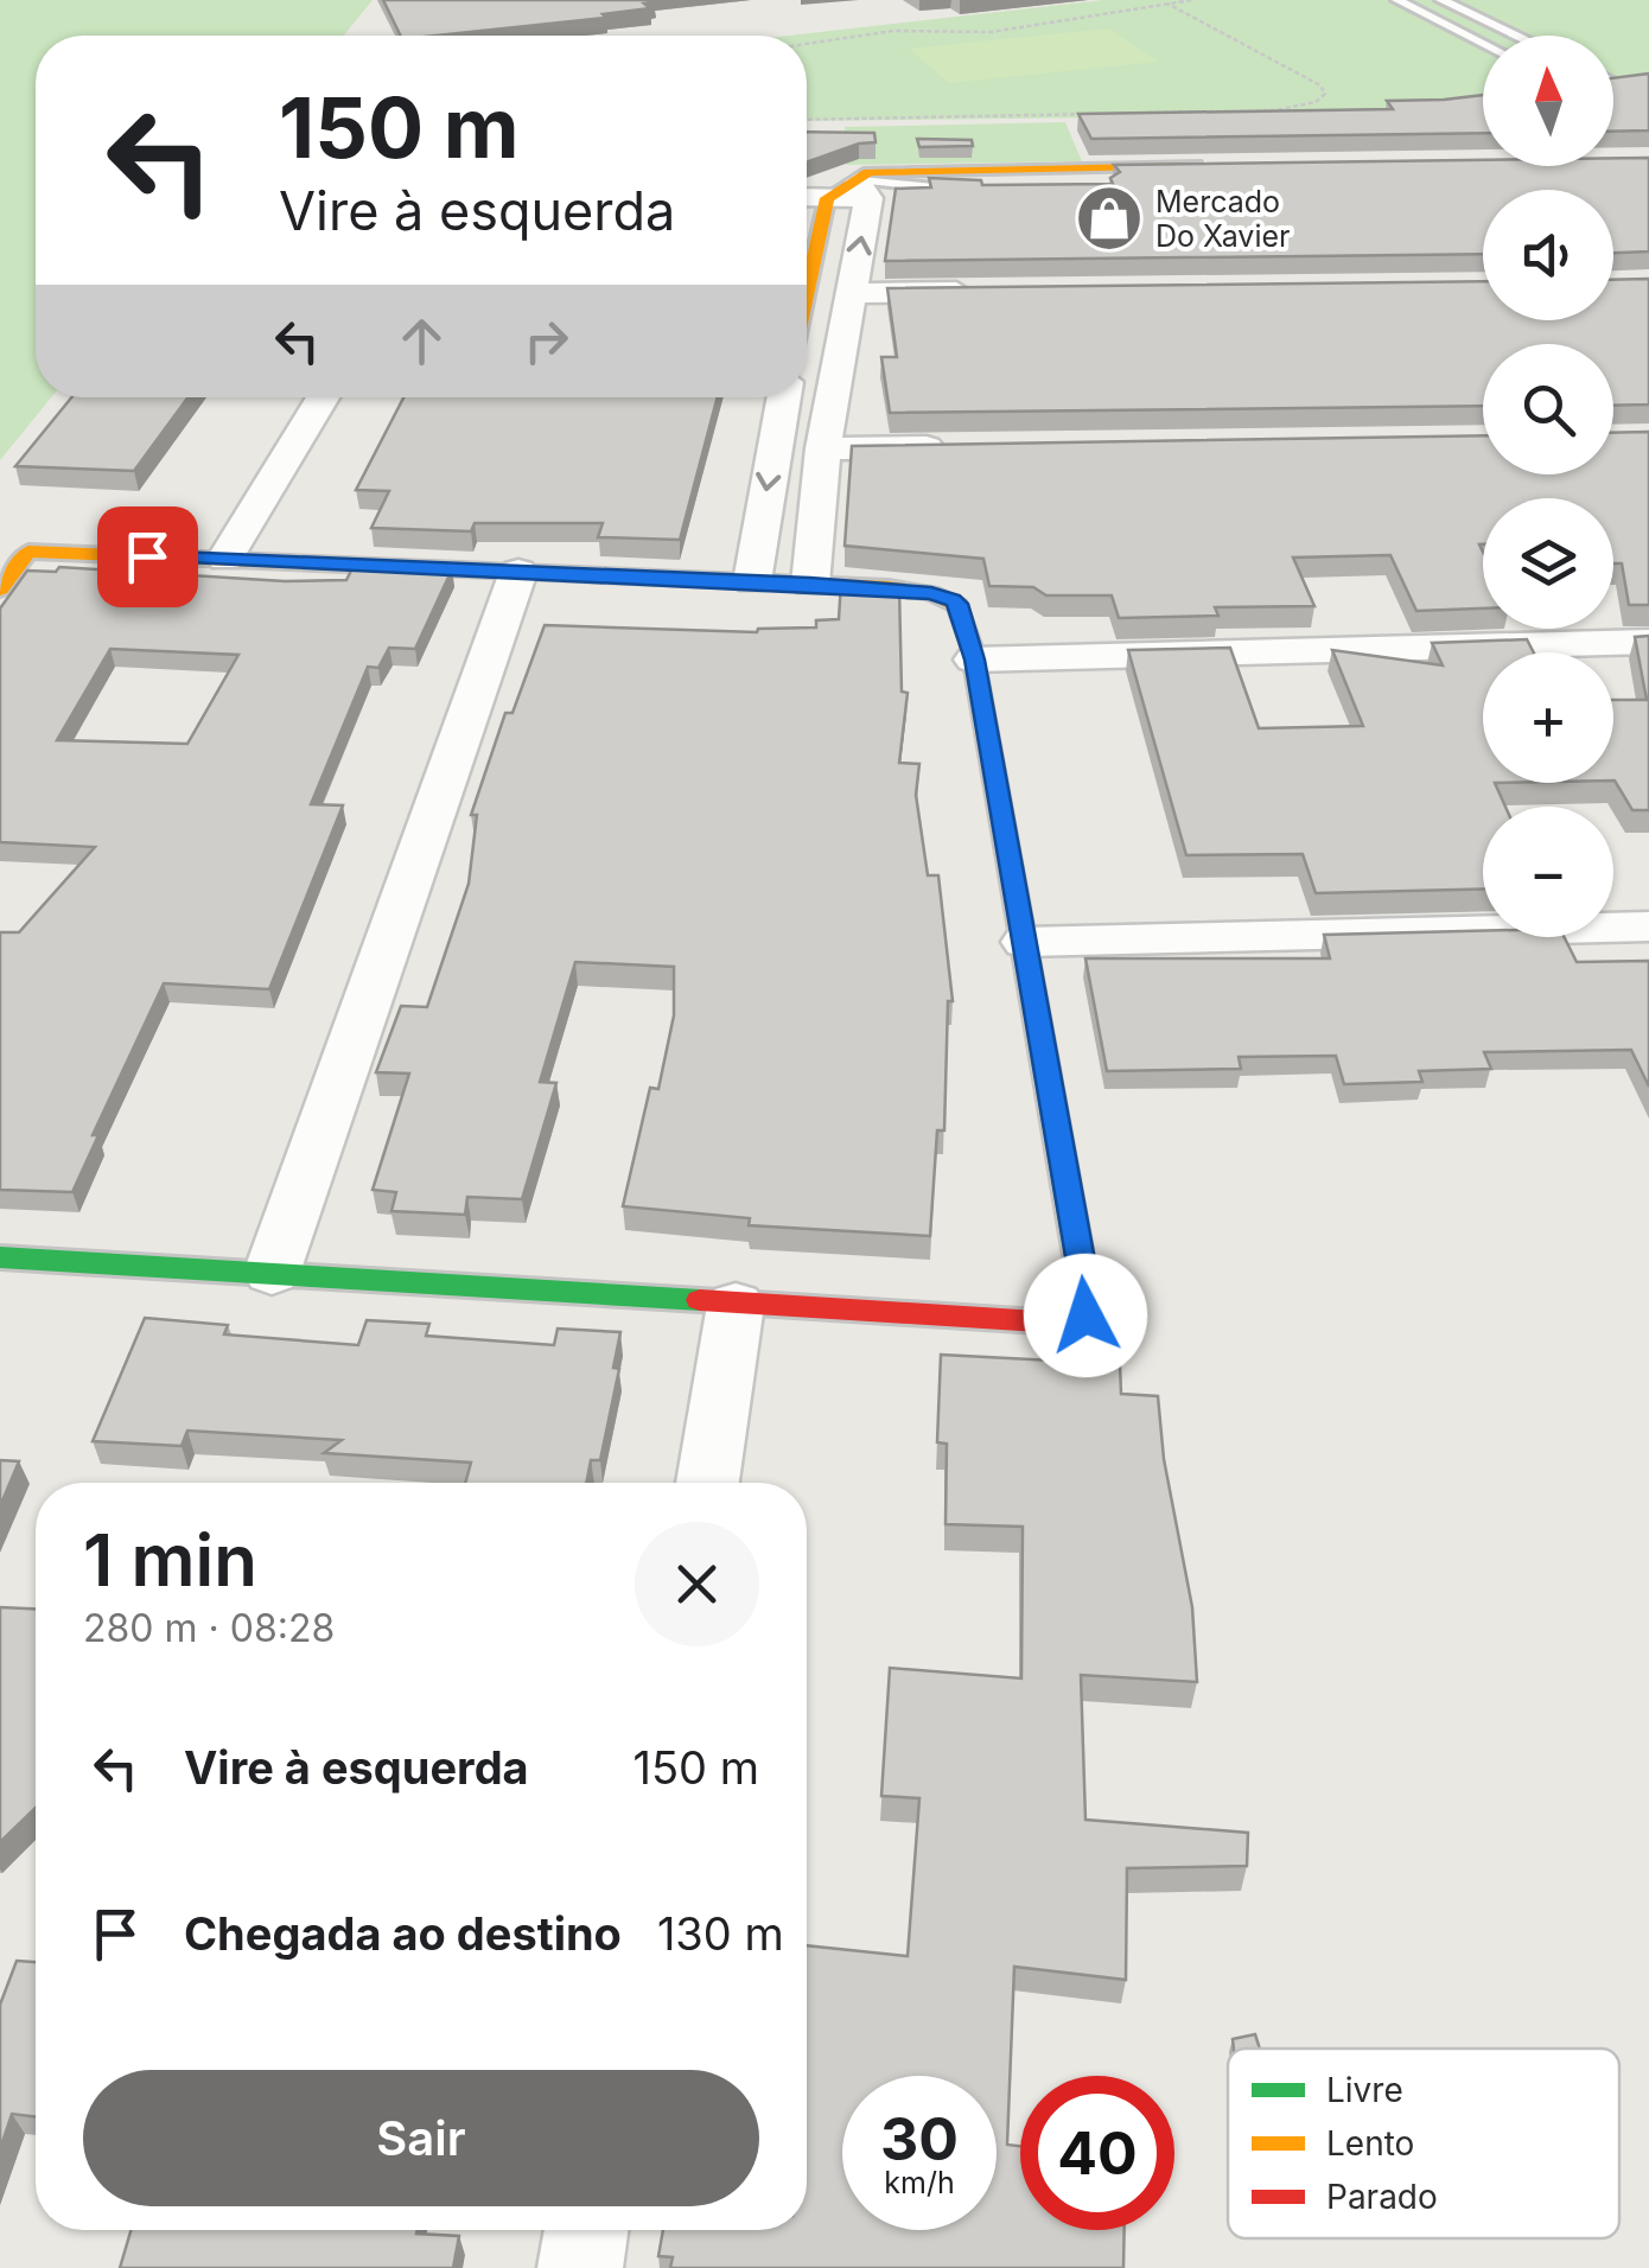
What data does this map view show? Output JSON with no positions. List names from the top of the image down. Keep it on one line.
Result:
{"places":{"shop":["Mercado Do Xavier"]},"legend":["Livre","Lento","Parado"],"north":"top","page":{"map_buttons":["+","−"],"turn":["150 m","Vire à esquerda"],"heading":["1 min","280 m · 08:28"],"list":[{"name":"Vire à esquerda","value":"150 m"},{"name":"Chegada ao destino","value":"130 m"}],"buttons":"Sair","speed":"30 km/h","limit":"40"}}
